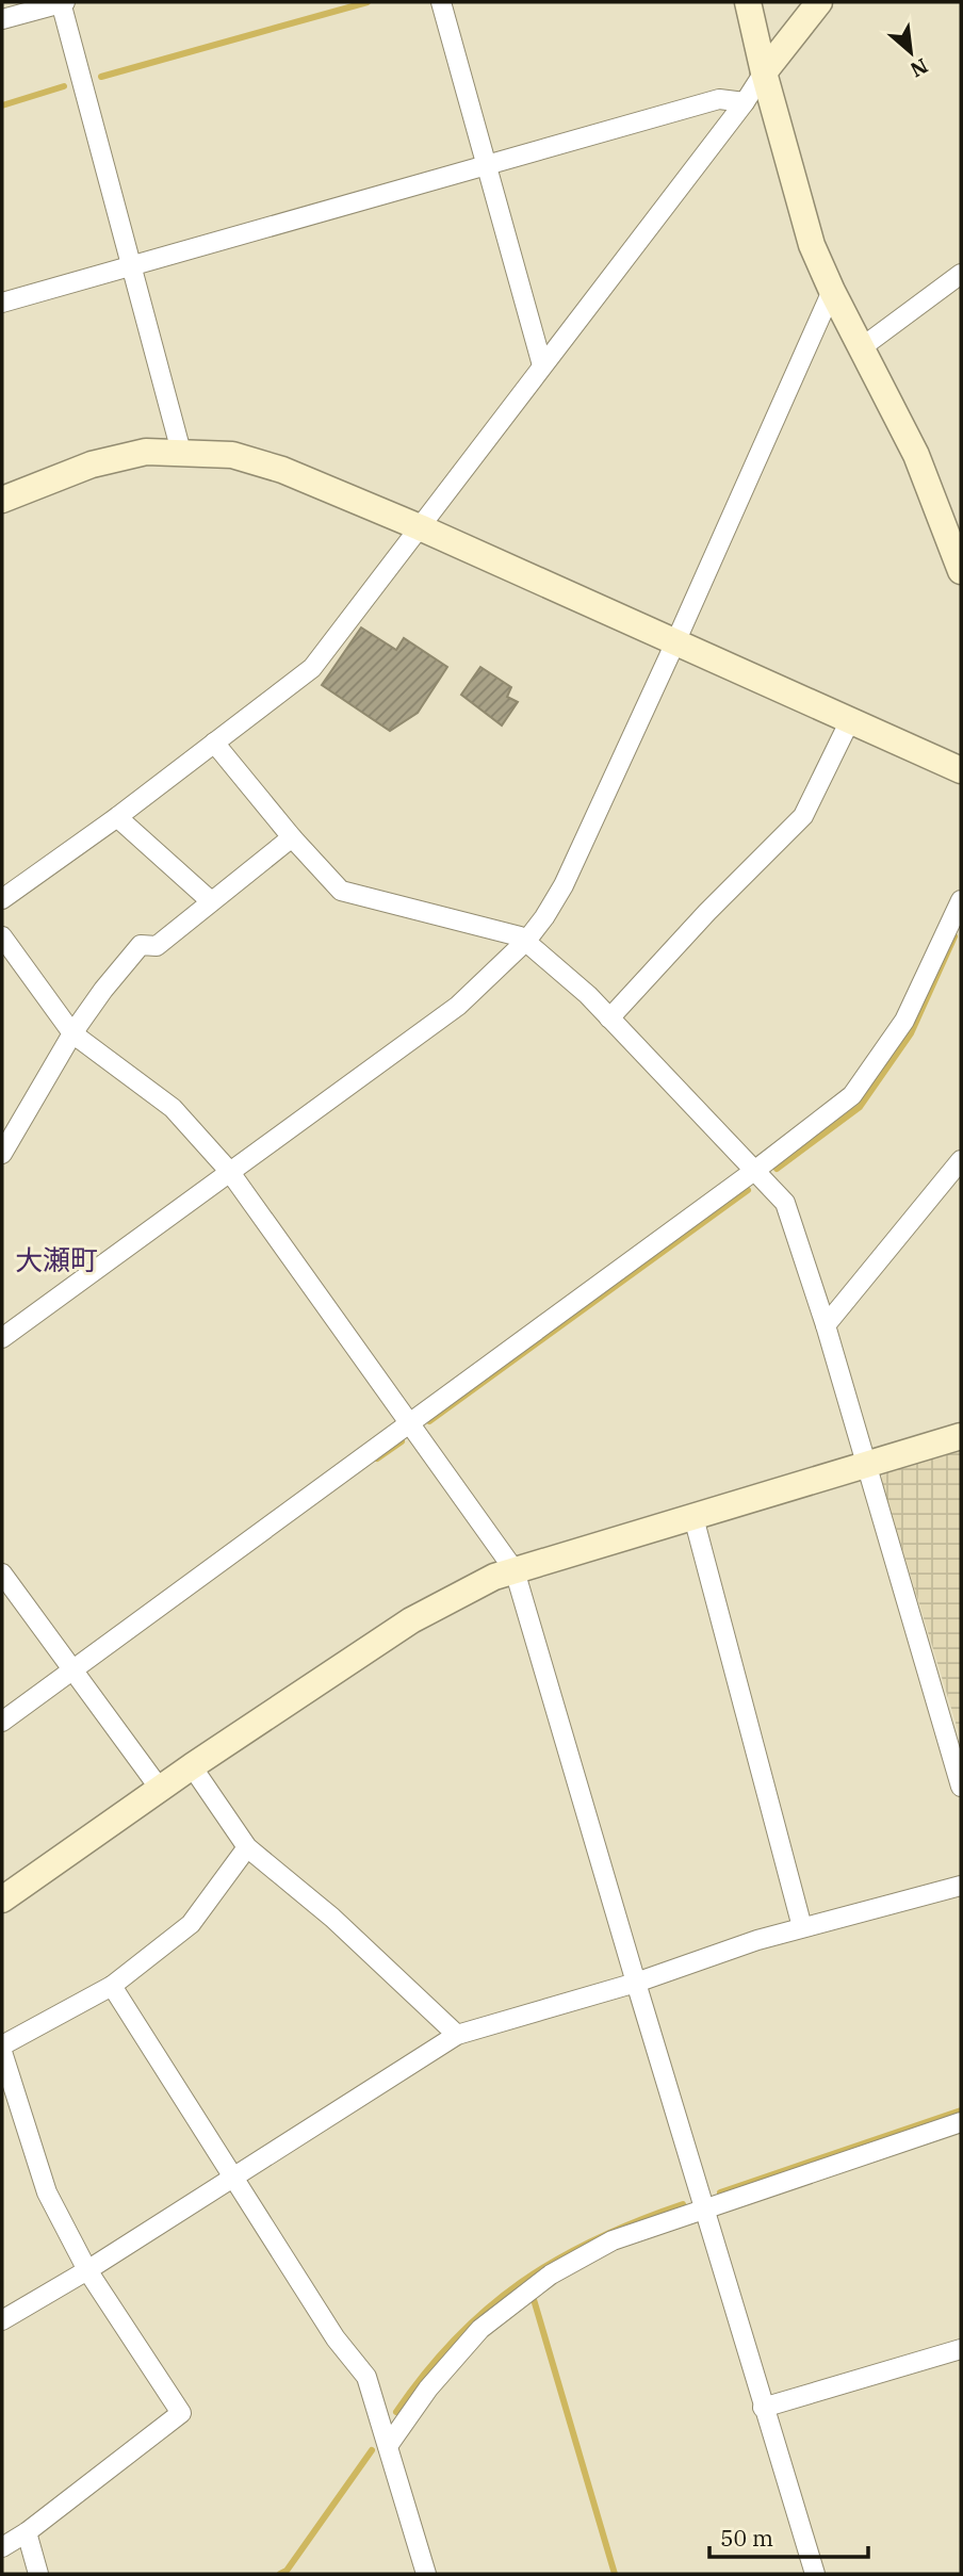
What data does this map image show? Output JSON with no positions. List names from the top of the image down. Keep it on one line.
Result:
{"districts":["大瀬町"],"scale_bar":"50 m","north":"bottom right"}
